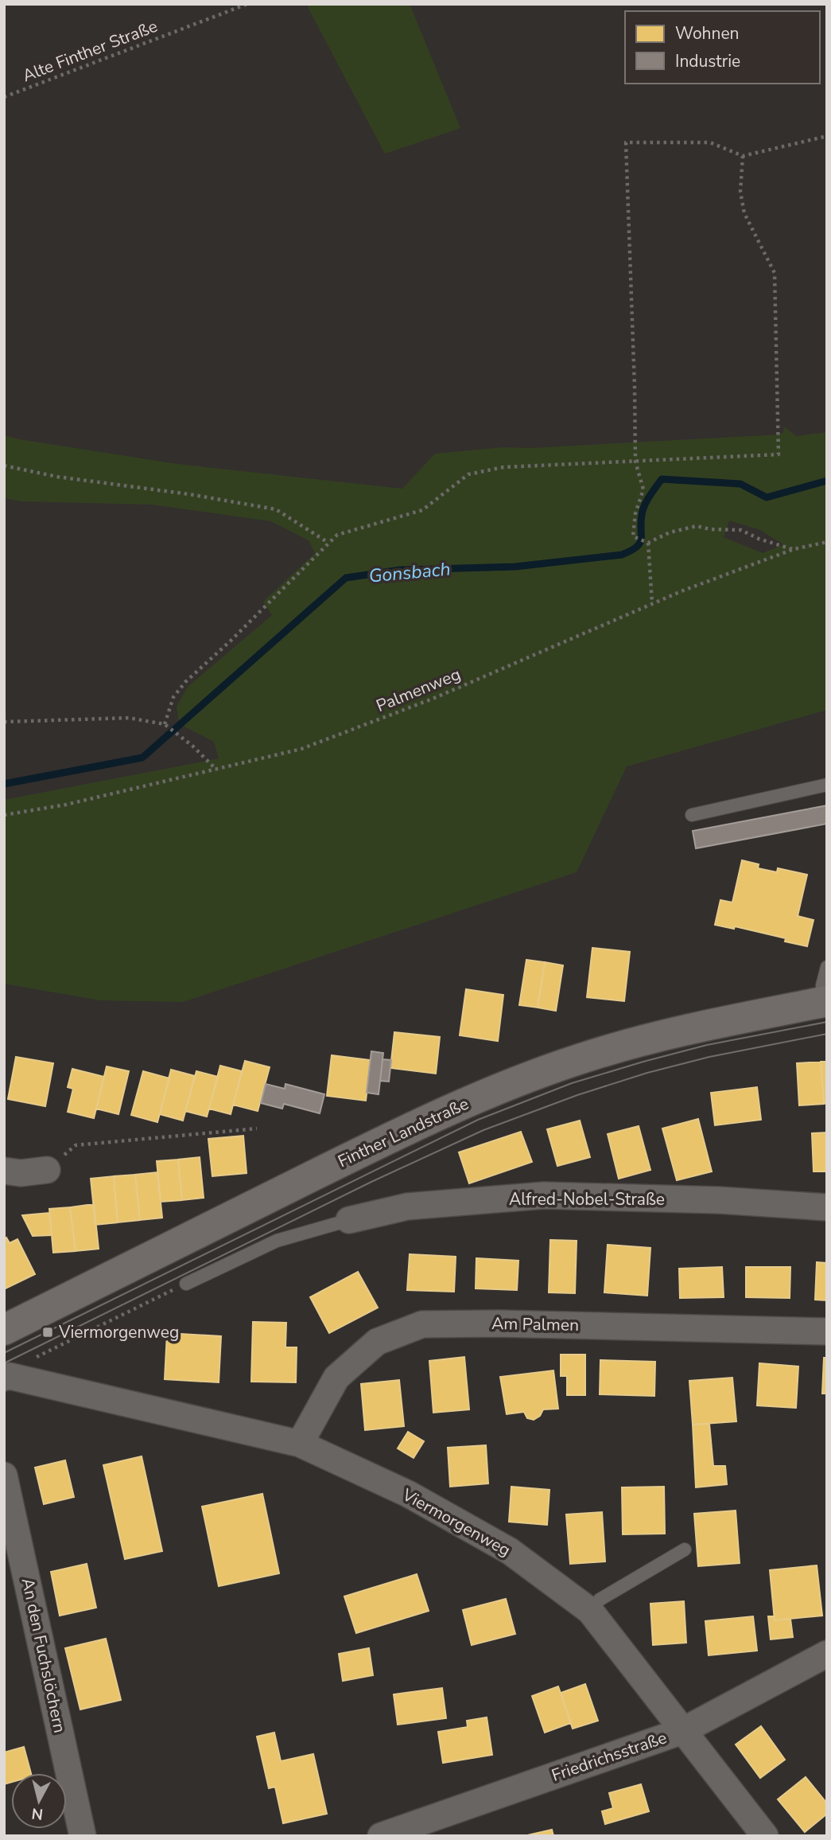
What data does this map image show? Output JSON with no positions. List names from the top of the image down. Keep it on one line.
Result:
{"streets":{"main road":["Finther Landstraße"],"street":["Alfred-Nobel-Straße","Am Palmen","Viermorgenweg","An den Fuchslöchern","Friedrichsstraße"],"path":["Alte Finther Straße","Palmenweg"]},"crossings":[["Am Palmen","Viermorgenweg"],["Viermorgenweg","Friedrichsstraße"]],"water":["Gonsbach"],"places":{"transit":["Viermorgenweg"]},"legend":["Wohnen","Industrie"],"north":"bottom"}
